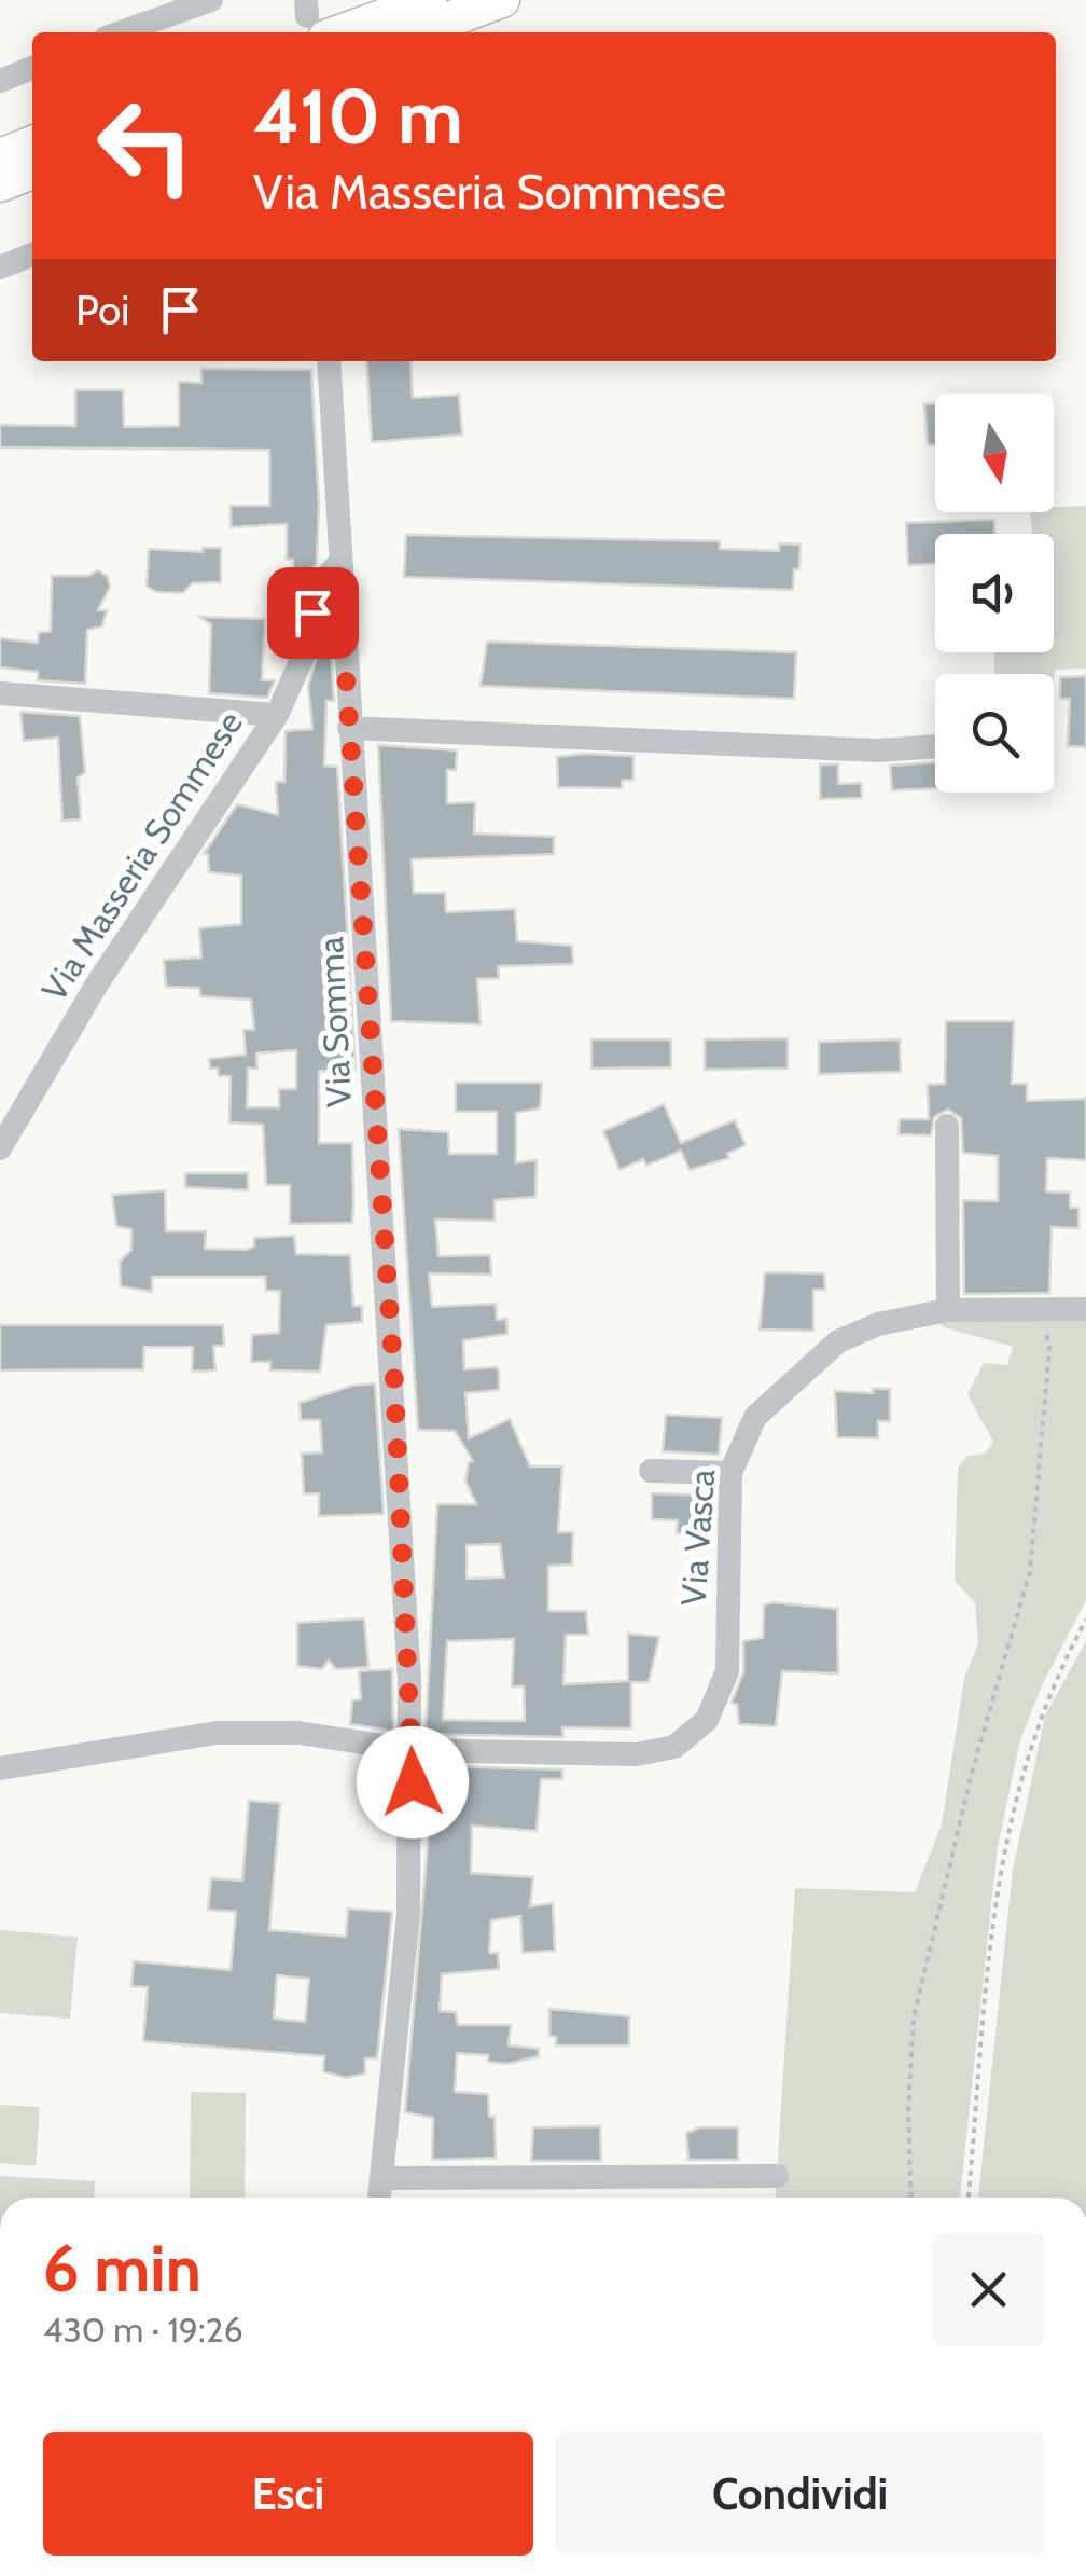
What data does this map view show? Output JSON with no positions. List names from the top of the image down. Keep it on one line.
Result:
{"streets":{"street":["Via Masseria Sommese","Via Somma","Via Vasca"]},"crossings":[["Via Masseria Sommese","Via Somma"],["Via Somma","Via Vasca"]],"north":"bottom","page":{"turn":["410 m","Via Masseria Sommese"],"then":"Poi","heading":["6 min","430 m · 19:26"],"buttons":["Esci","Condividi"]}}
